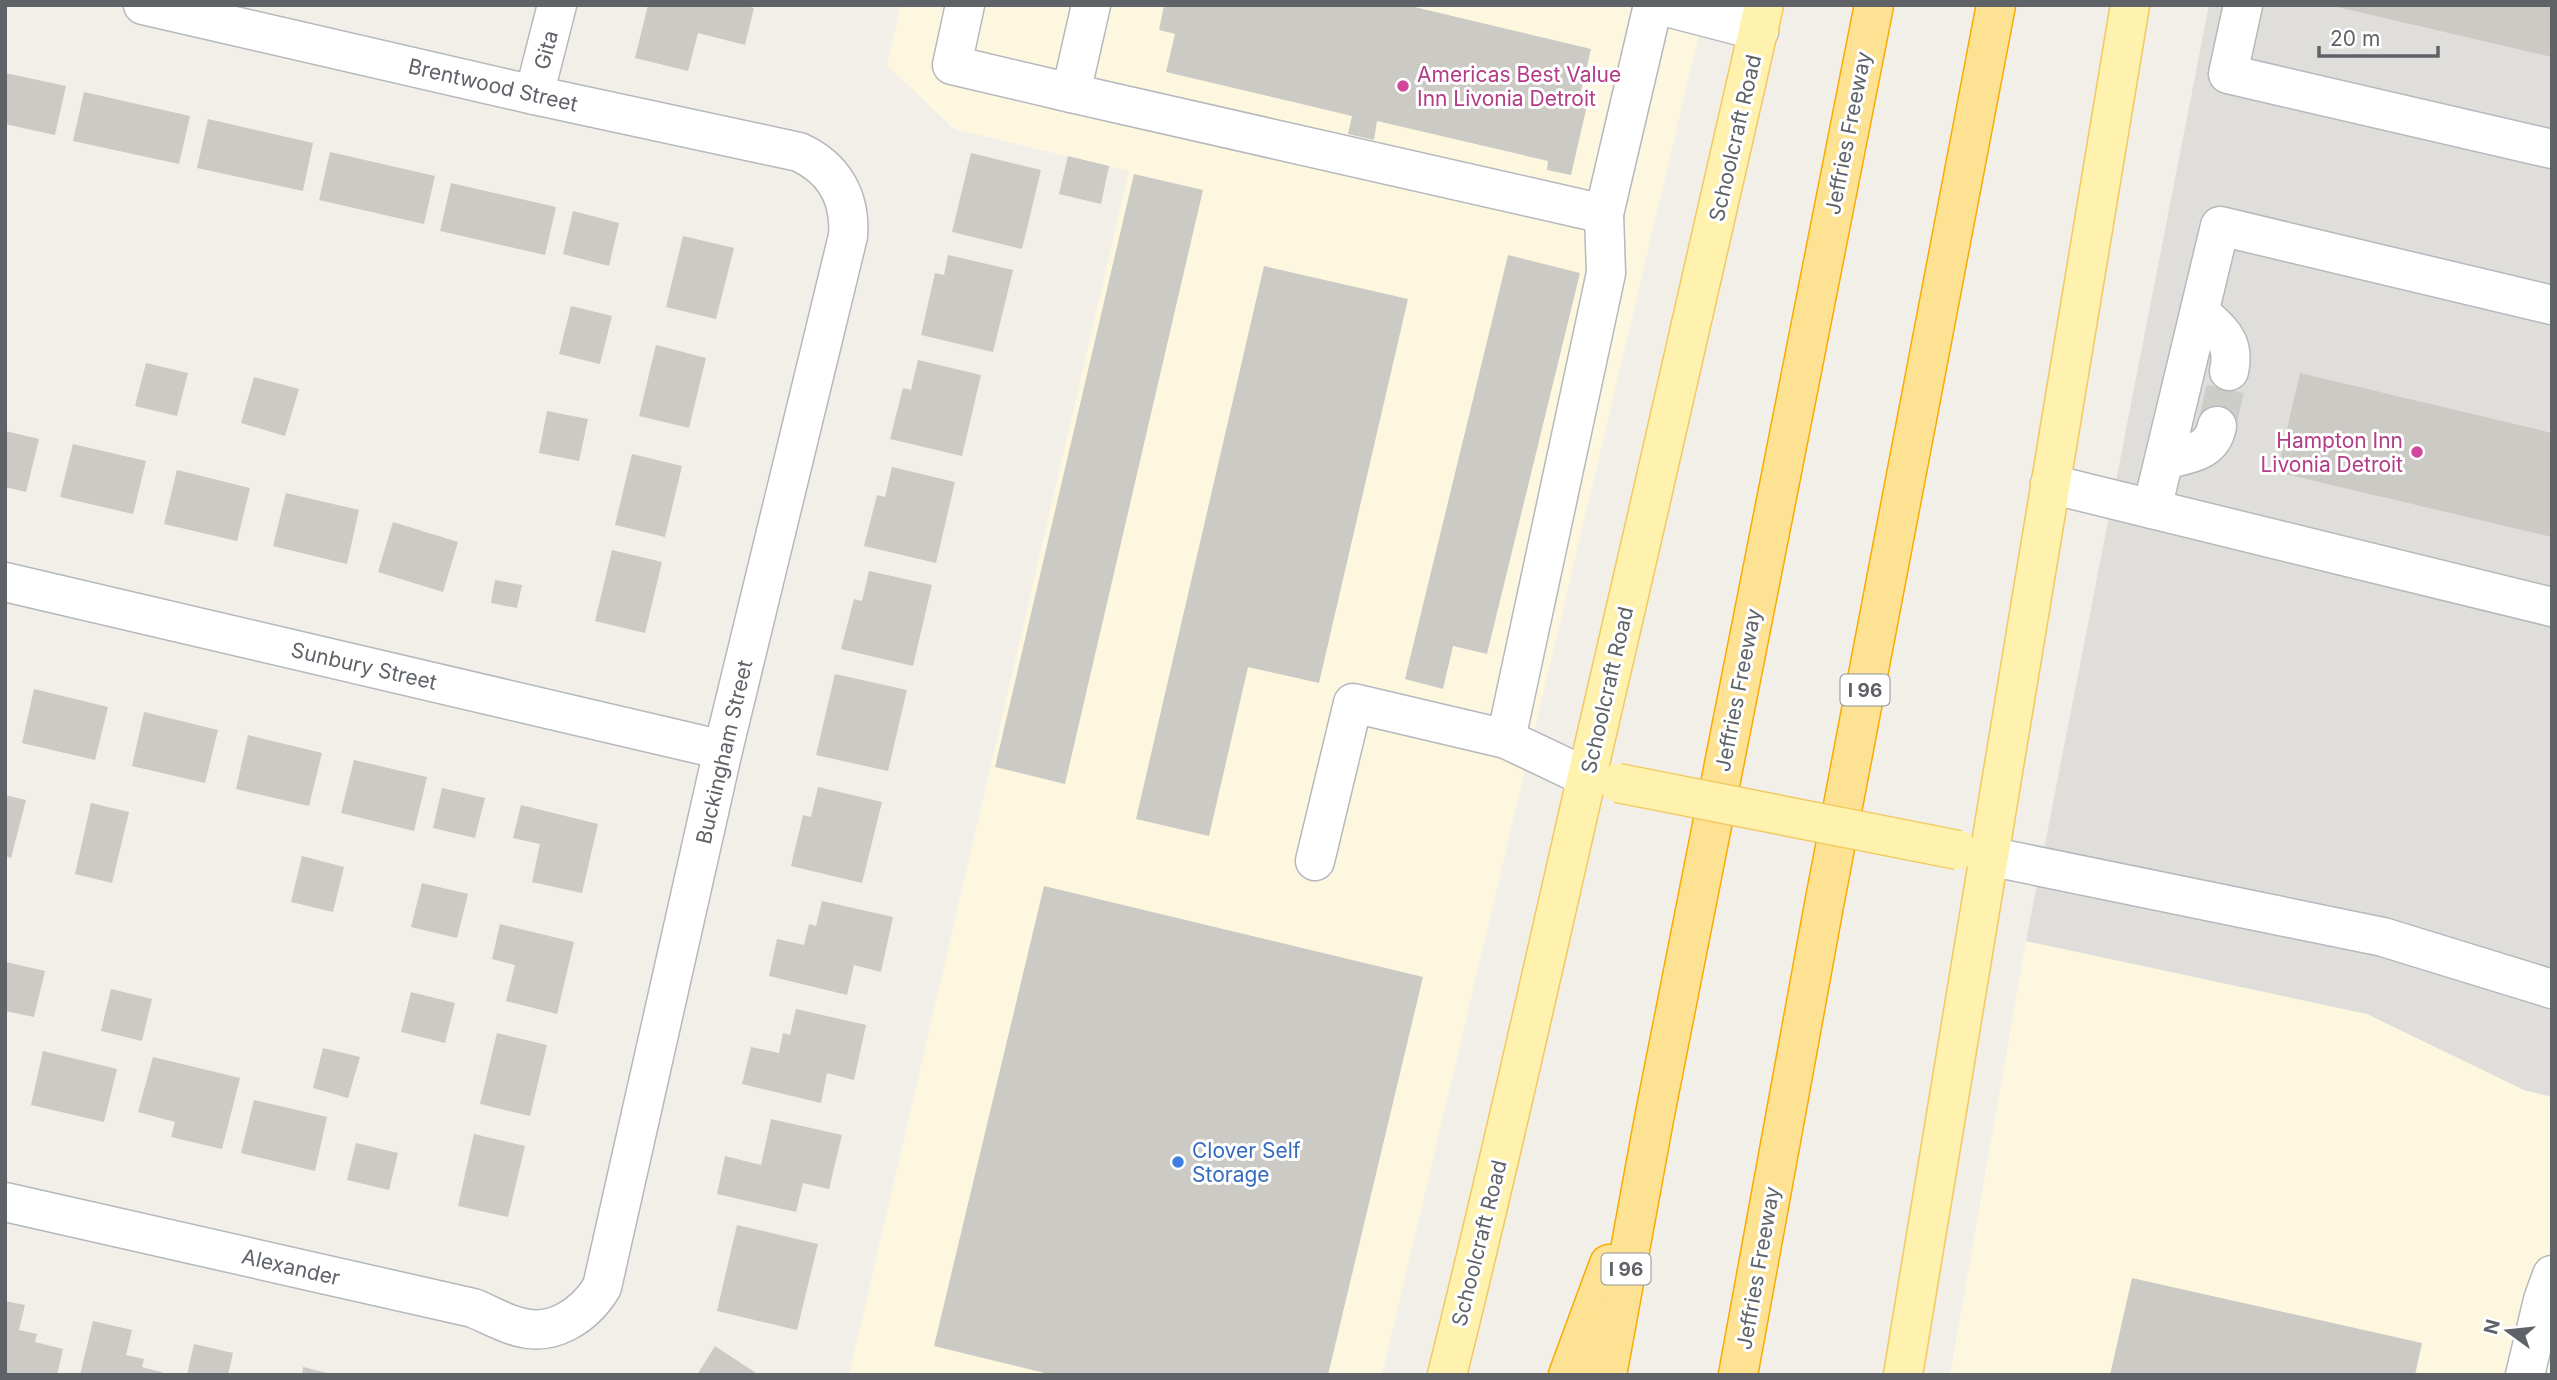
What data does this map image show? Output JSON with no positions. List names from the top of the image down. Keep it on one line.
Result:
{"streets":{"highway":["Jeffries Freeway","I 96"],"main road":["Schoolcraft Road"],"street":["Gita","Brentwood Street","Sunbury Street","Buckingham Street","Alexander"]},"crossings":[["Gita","Brentwood Street"],["Brentwood Street","Buckingham Street"],["Sunbury Street","Buckingham Street"],["Buckingham Street","Alexander"]],"places":["Americas Best Value Inn Livonia Detroit","Hampton Inn Livonia Detroit","Clover Self Storage"],"scale_bar":"20 m","north":"left"}
